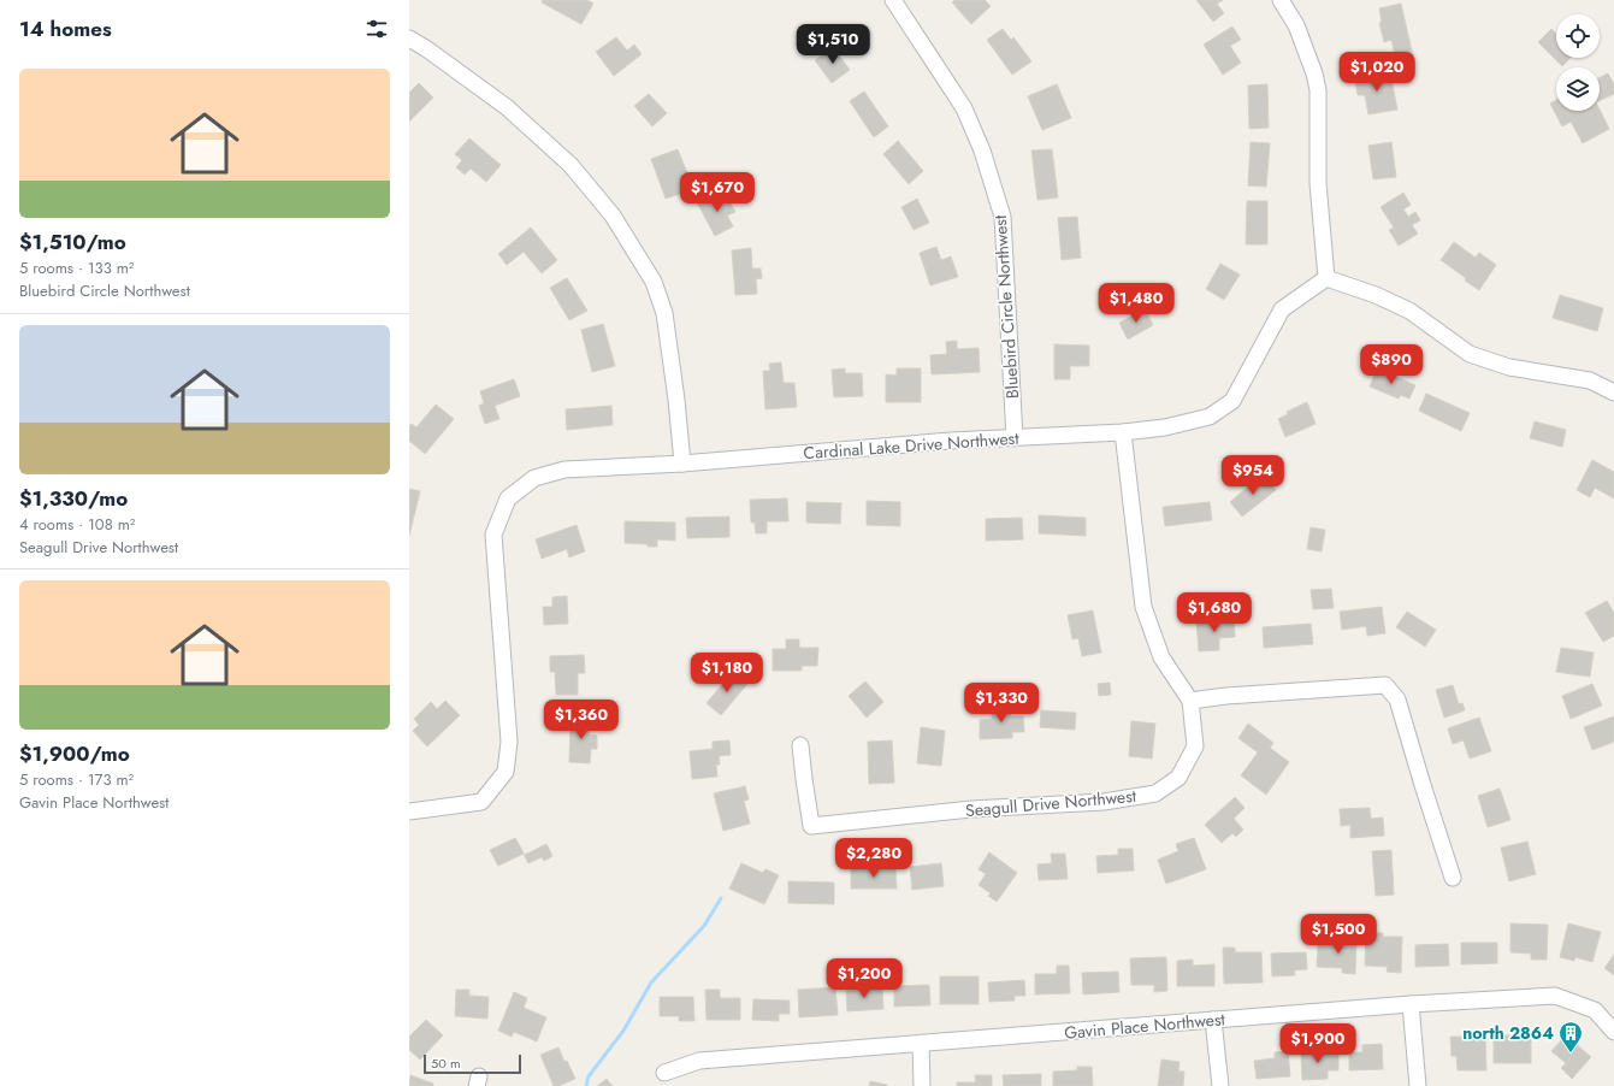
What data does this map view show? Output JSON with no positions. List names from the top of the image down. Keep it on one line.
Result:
{"streets":{"street":["Bluebird Circle Northwest","Cardinal Lake Drive Northwest","Seagull Drive Northwest","Gavin Place Northwest"]},"crossings":[["Bluebird Circle Northwest","Cardinal Lake Drive Northwest"],["Cardinal Lake Drive Northwest","Seagull Drive Northwest"]],"places":{"building":["north 2864"]},"scale_bar":"50 m","page":{"heading":"14 homes","price":["$1,510","$1,020","$1,670","$1,480","$890","$954","$1,680","$1,180","$1,330","$1,360","$2,280","$1,500","$1,200","$1,900"],"list":[{"name":"$1,510/mo","note":"5 rooms · 133 m² · Bluebird Circle Northwest"},{"name":"$1,330/mo","note":"4 rooms · 108 m² · Seagull Drive Northwest"},{"name":"$1,900/mo","note":"5 rooms · 173 m² · Gavin Place Northwest"}],"scale":"50 m"}}
